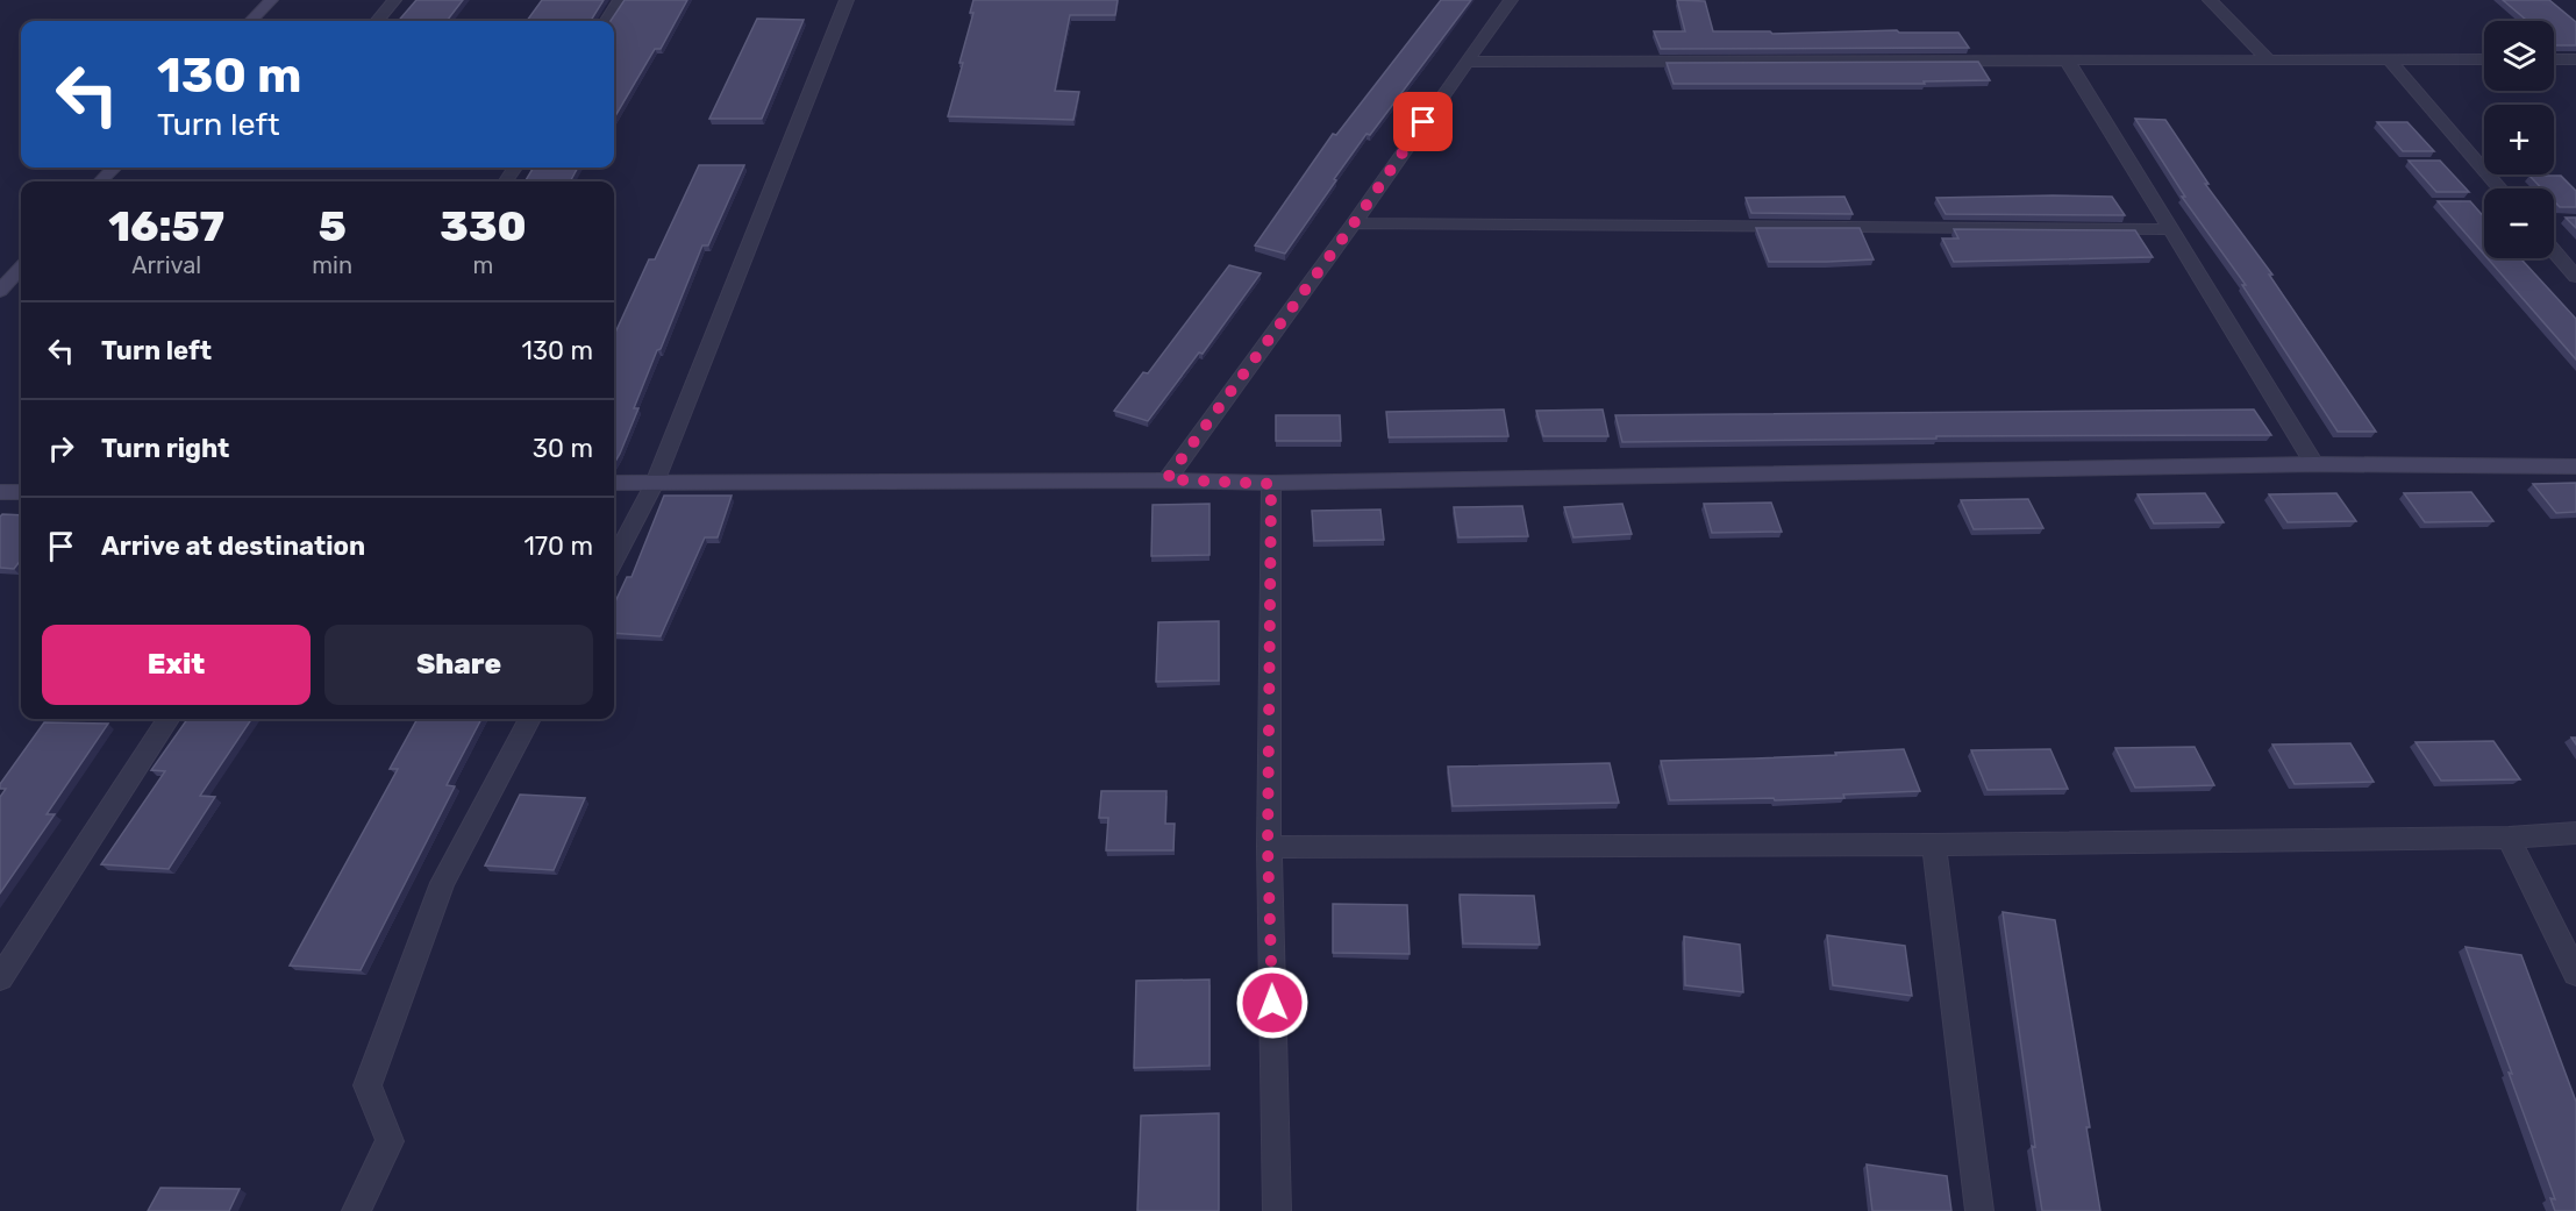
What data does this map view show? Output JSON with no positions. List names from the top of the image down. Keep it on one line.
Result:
{"page":{"map_buttons":["+","−"],"turn":["130 m","Turn left"],"eta":["16:57","Arrival","5","min","330","m"],"list":[{"name":"Turn left","value":"130 m"},{"name":"Turn right","value":"30 m"},{"name":"Arrive at destination","value":"170 m"}],"buttons":["Exit","Share"]}}
